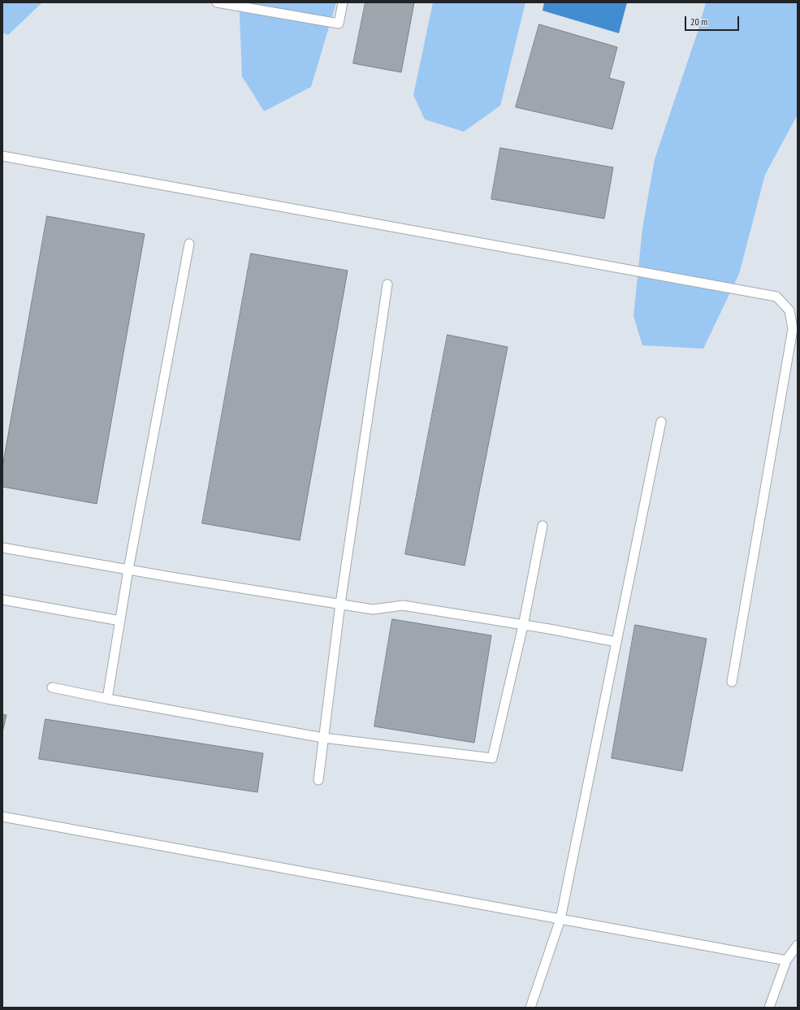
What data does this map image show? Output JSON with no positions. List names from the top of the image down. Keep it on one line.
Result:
{"scale_bar":"20 m"}
